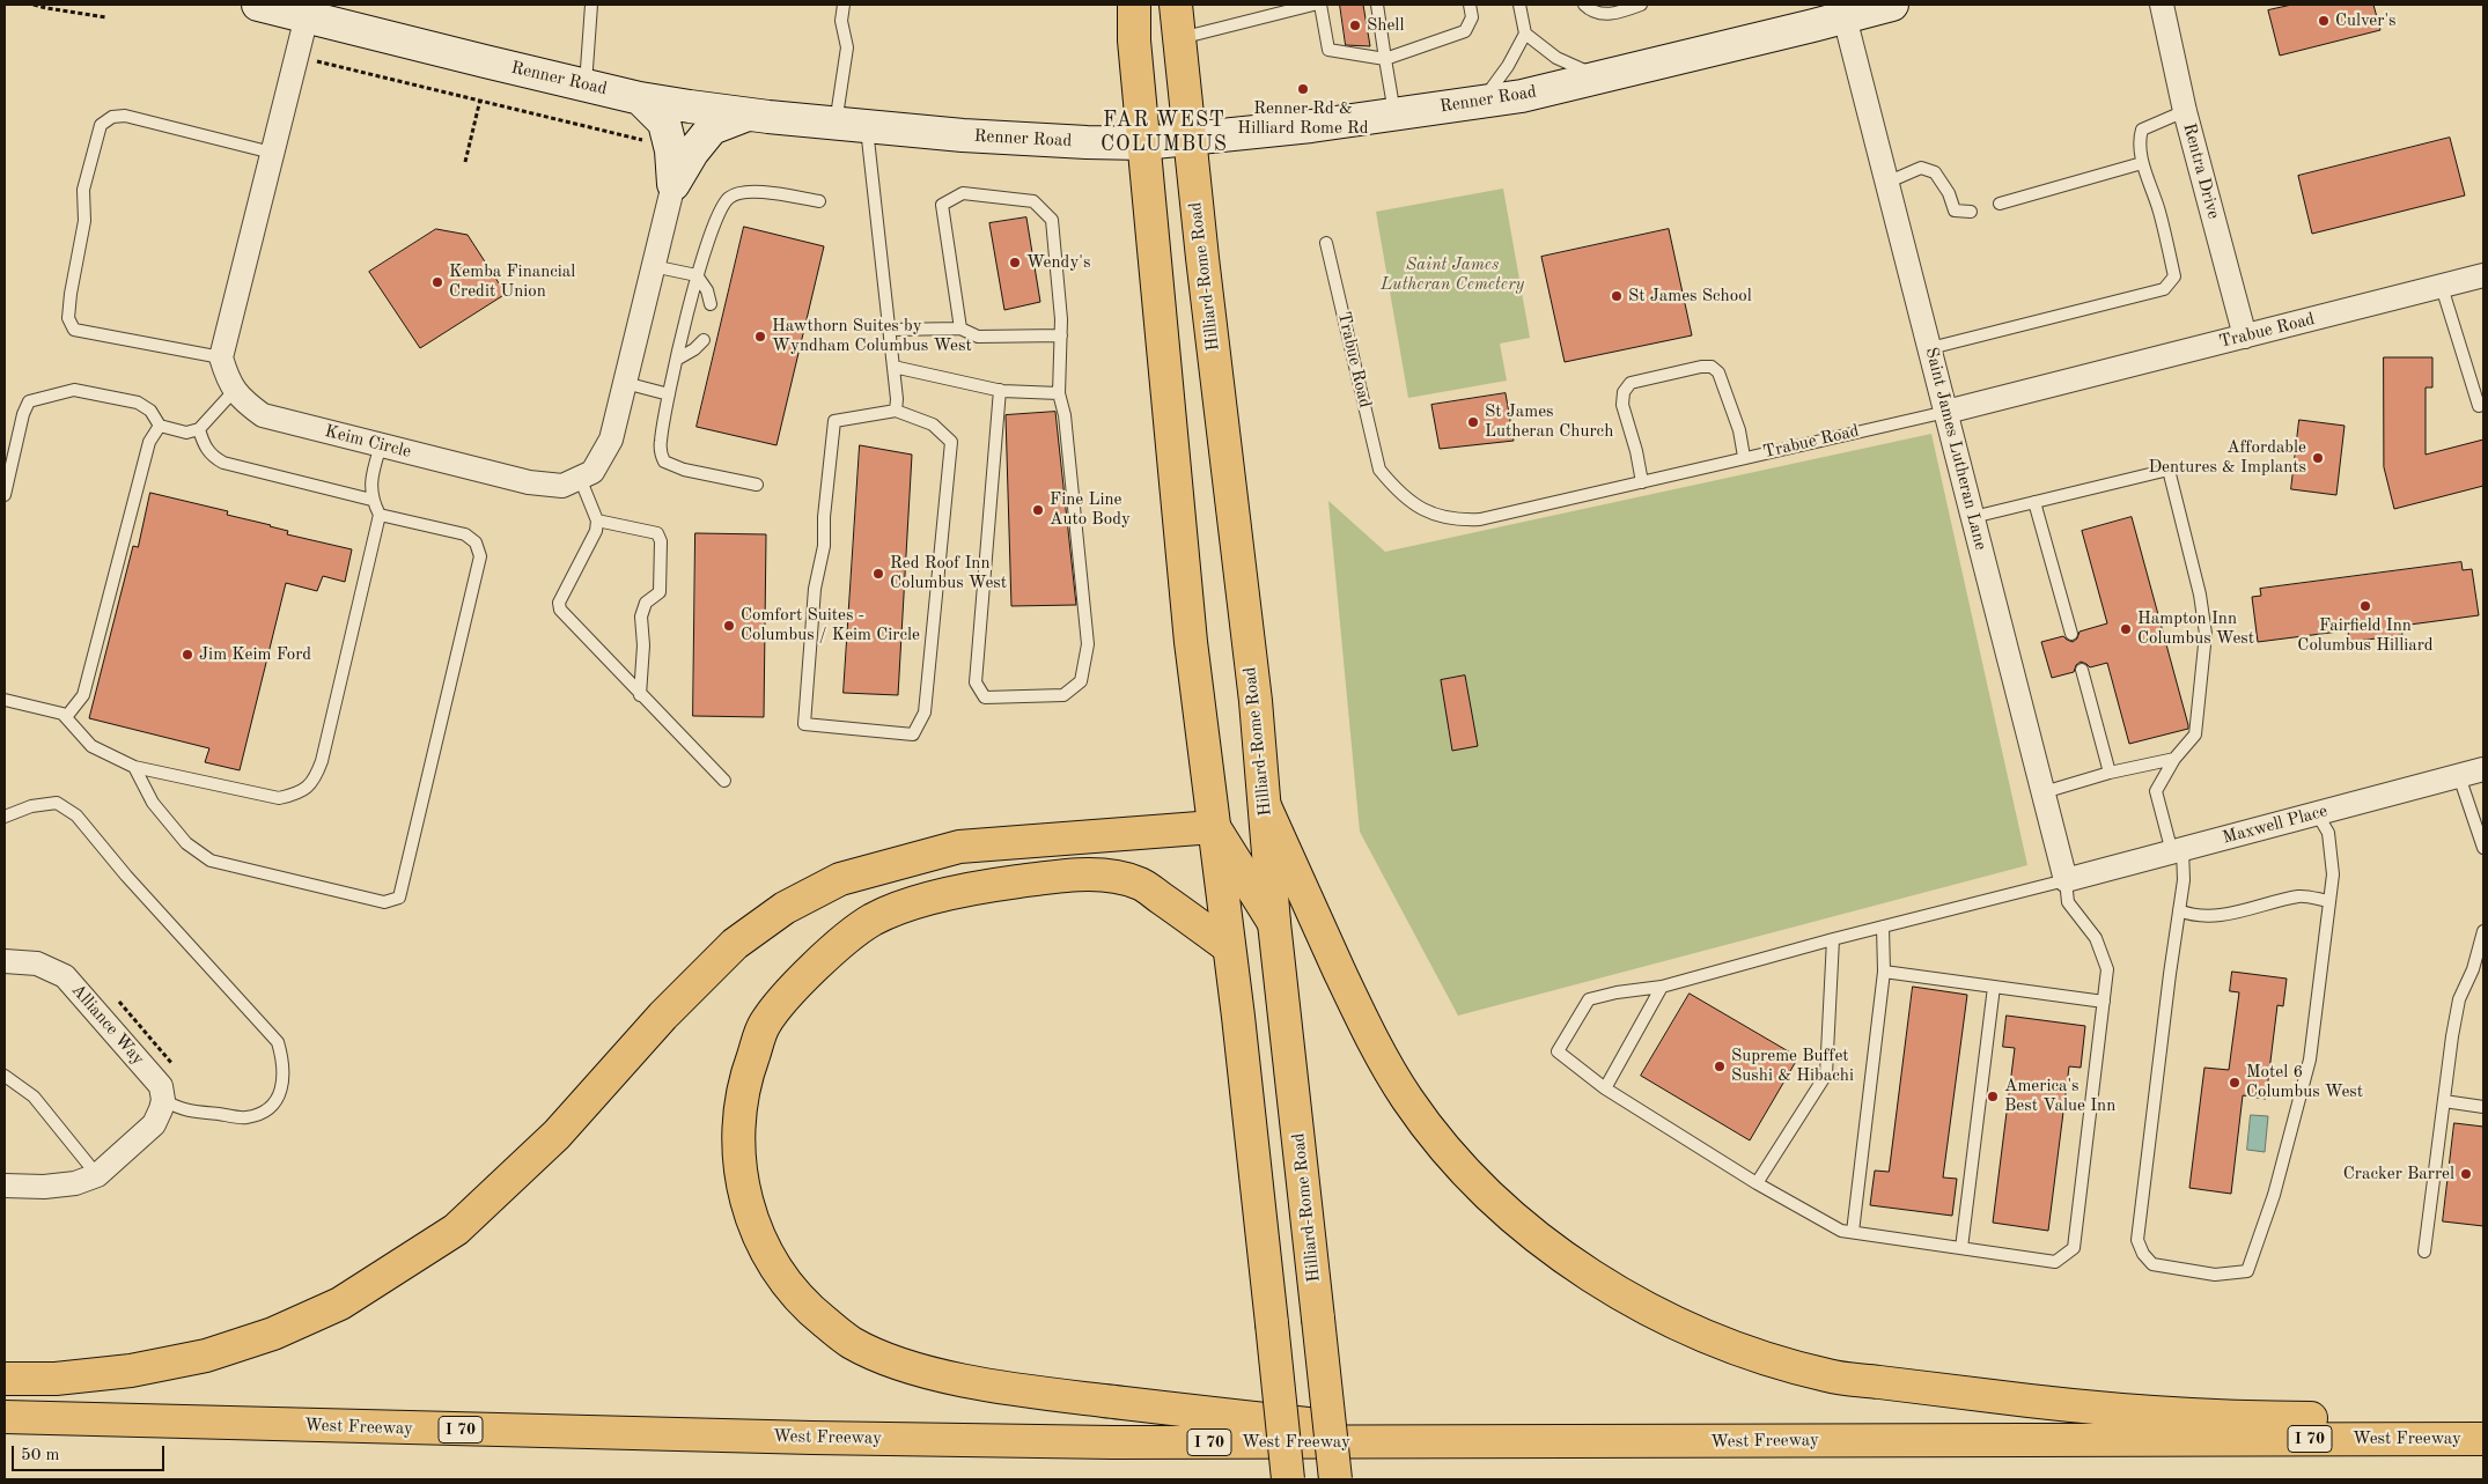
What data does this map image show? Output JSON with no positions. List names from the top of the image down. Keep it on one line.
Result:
{"streets":{"main road":["Renner Road","Hilliard-Rome Road","West Freeway","I 70"],"street":["Rentra Drive","Trabue Road","Keim Circle","Saint James Lutheran Lane","Maxwell Place","Alliance Way"]},"crossings":[["Renner Road","Hilliard-Rome Road"],["Renner Road","Saint James Lutheran Lane"],["Rentra Drive","Trabue Road"],["Trabue Road","Saint James Lutheran Lane"],["Saint James Lutheran Lane","Maxwell Place"]],"districts":["FAR WEST COLUMBUS"],"parks":["Saint James Lutheran Cemetery"],"places":["Culver's","Shell","Renner Rd & Hilliard Rome Rd","Wendy's","Kemba Financial Credit Union","St James School","Hawthorn Suites by Wyndham Columbus West","St James Lutheran Church","Affordable Dentures & Implants","Fine Line Auto Body","Red Roof Inn Columbus West","Fairfield Inn Columbus Hilliard","Comfort Suites - Columbus / Keim Circle","Hampton Inn Columbus West","Jim Keim Ford","Supreme Buffet Sushi & Hibachi","Motel 6 Columbus West","America's Best Value Inn","Cracker Barrel"],"scale_bar":"50 m"}
